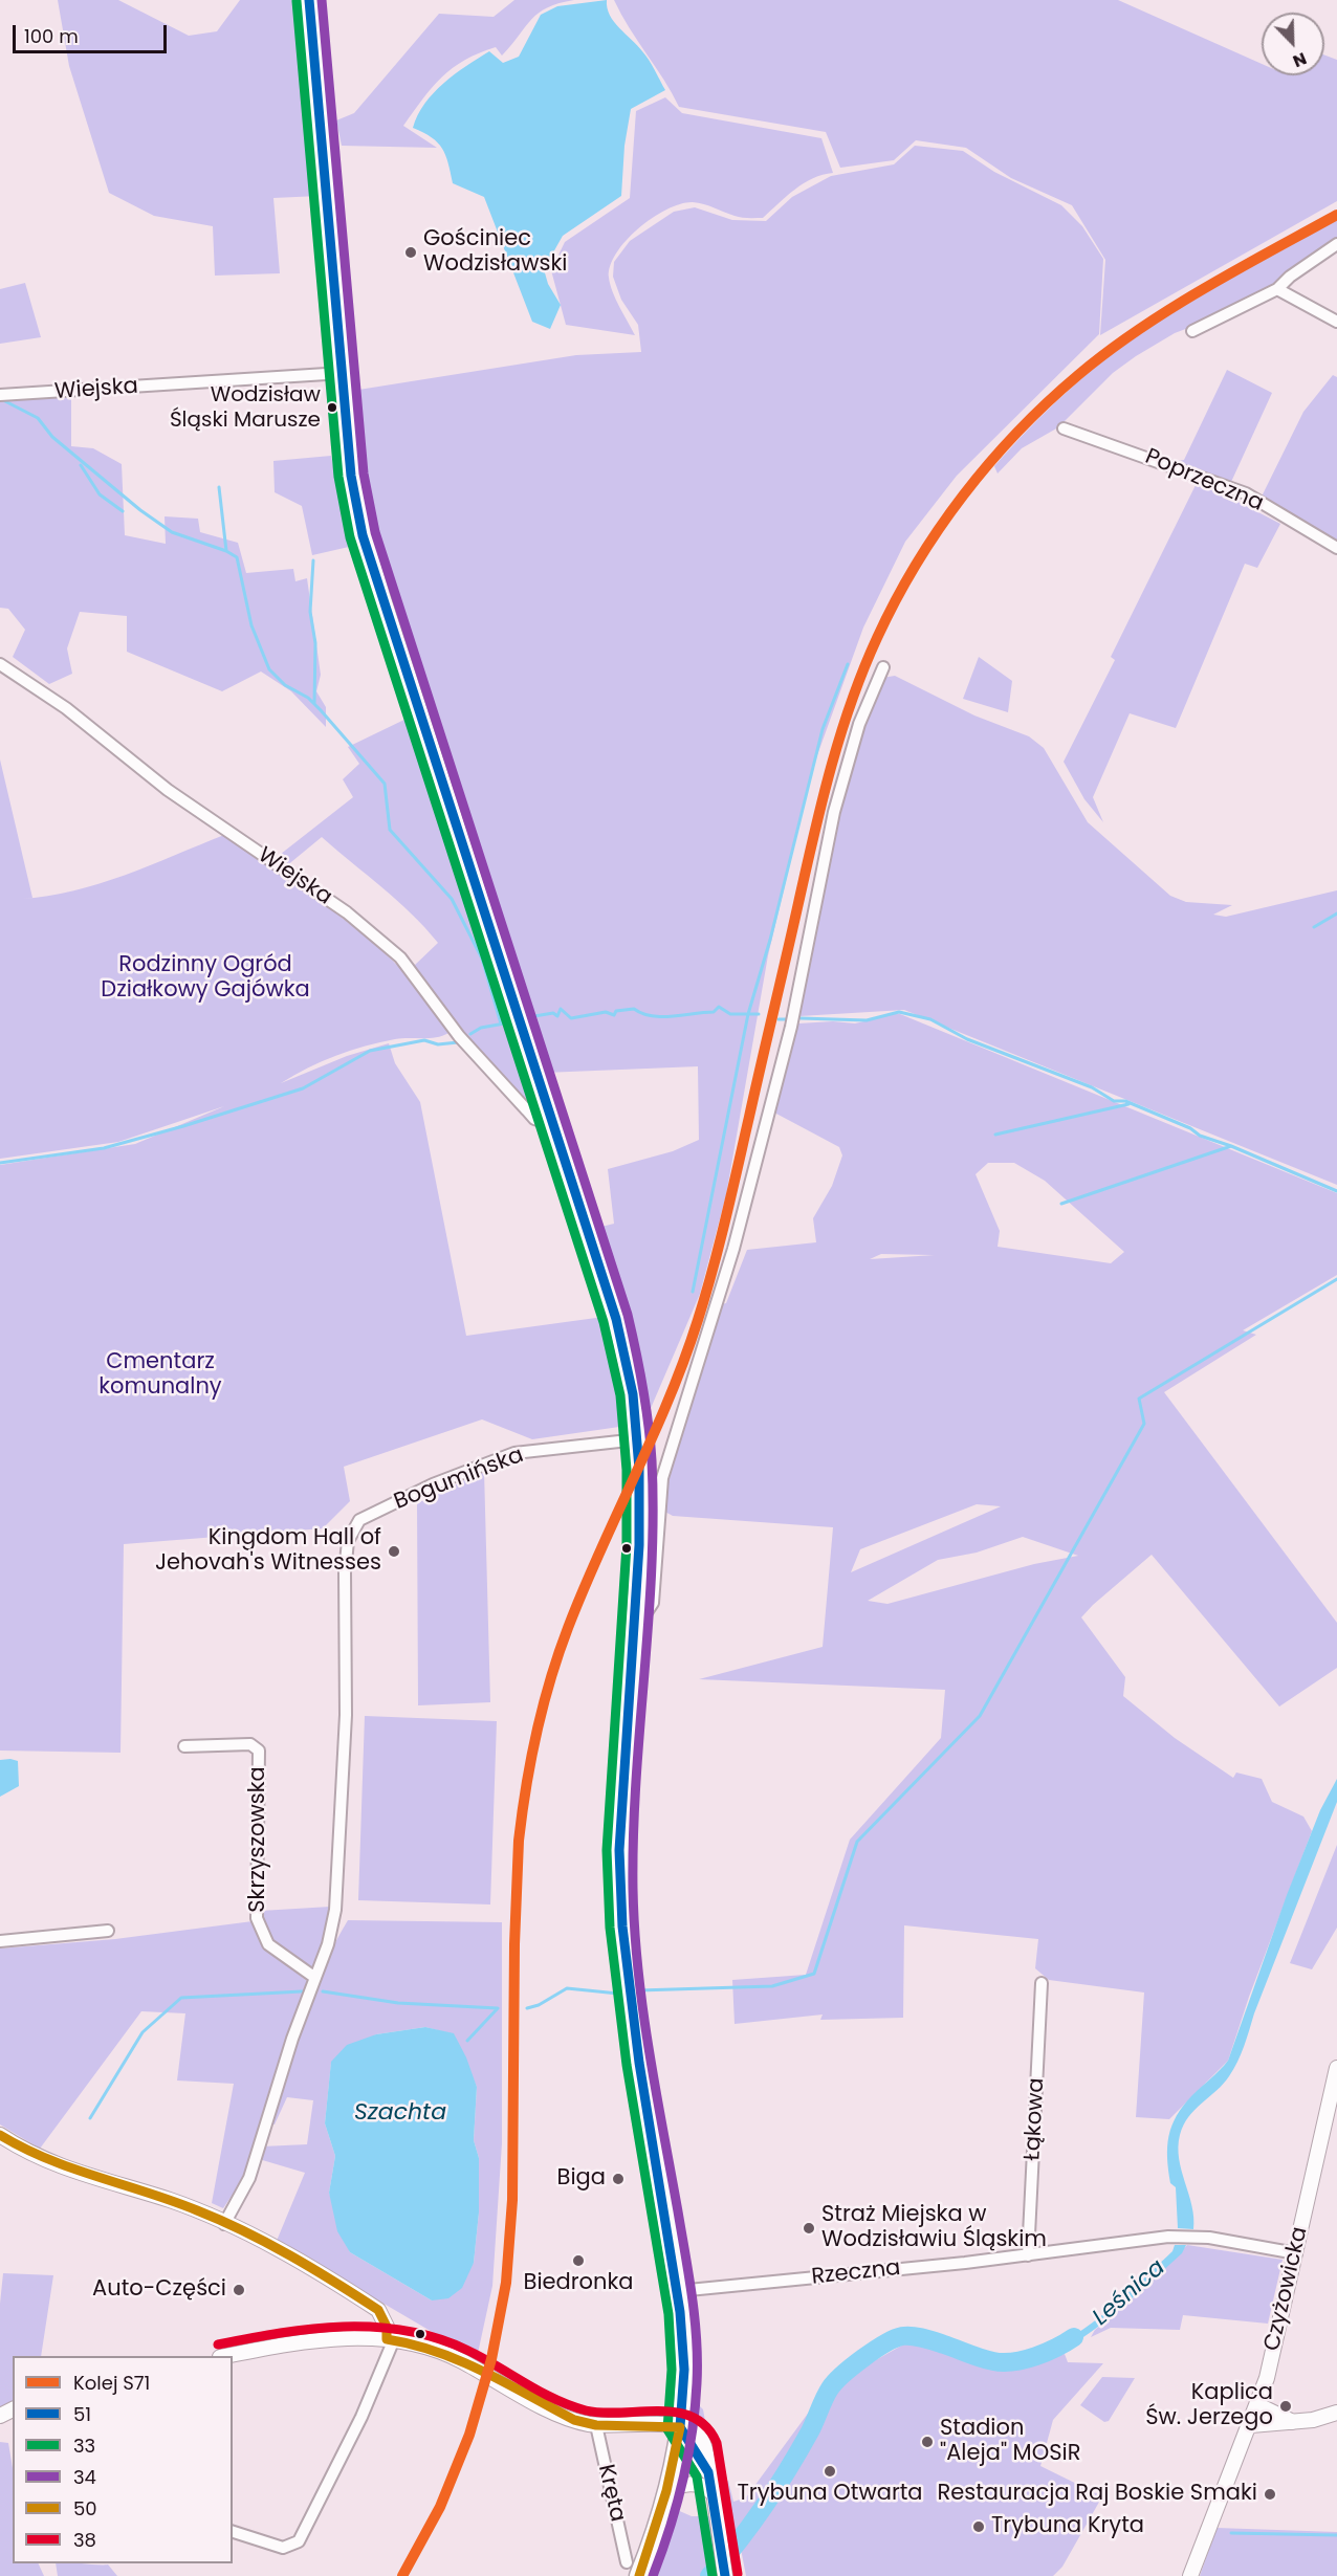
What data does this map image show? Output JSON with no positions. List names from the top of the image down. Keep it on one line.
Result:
{"streets":{"street":["Wiejska","Poprzeczna","Bogumińska","Skrzyszowska","Łąkowa","Rzeczna","Czyżowicka","Kręta"]},"crossings":[["Bogumińska","Skrzyszowska"],["Łąkowa","Rzeczna"],["Rzeczna","Czyżowicka"]],"water":["Szachta","Leśnica"],"parks":["Rodzinny Ogród Działkowy Gajówka","Cmentarz komunalny"],"places":["Gościniec Wodzisławski","Wodzisław Śląski Marusze","Kingdom Hall of Jehovah's Witnesses","Biga","Straż Miejska w Wodzisławiu Śląskim","Biedronka","Auto-Części","Kaplica Św. Jerzego","Stadion \"Aleja\" MOSiR","Trybuna Otwarta","Restauracja Raj Boskie Smaki","Trybuna Kryta"],"lines":["transit line 51","transit line 34","transit line 33","rail line S71","transit line 50","transit line 38"],"legend":["Kolej S71","51","33","34","50","38"],"scale_bar":"100 m","north":"bottom right"}
